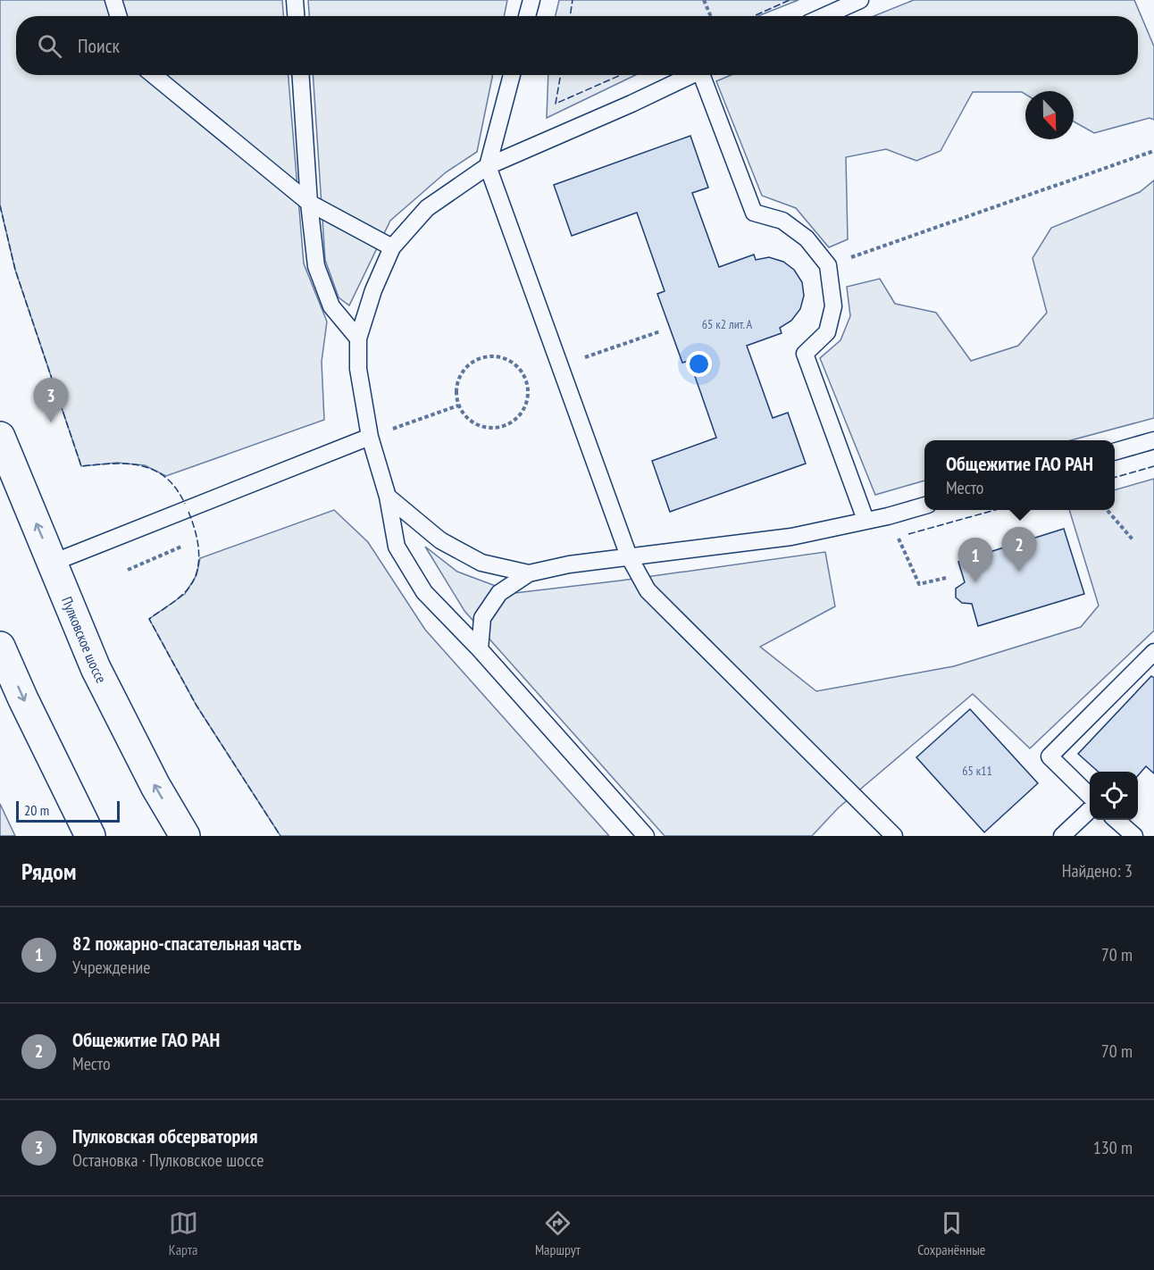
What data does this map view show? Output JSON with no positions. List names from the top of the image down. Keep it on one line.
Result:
{"streets":{"highway":["Пулковское шоссе"]},"house_numbers":["65 к2 лит. А","65 к11"],"scale_bar":"20 m","north":"bottom","page":{"search":"Поиск","pins":["3","2","1"],"popup":["Общежитие ГАО РАН","Место"],"scale":"20 m","heading":["Рядом","Найдено: 3"],"list":[{"mark":"1","name":"82 пожарно-спасательная часть","note":"Учреждение","value":"70 m"},{"mark":"2","name":"Общежитие ГАО РАН","note":"Место","value":"70 m"},{"mark":"3","name":"Пулковская обсерватория","note":"Остановка · Пулковское шоссе","value":"130 m"}],"nav":["Карта","Маршрут","Сохранённые"]}}
